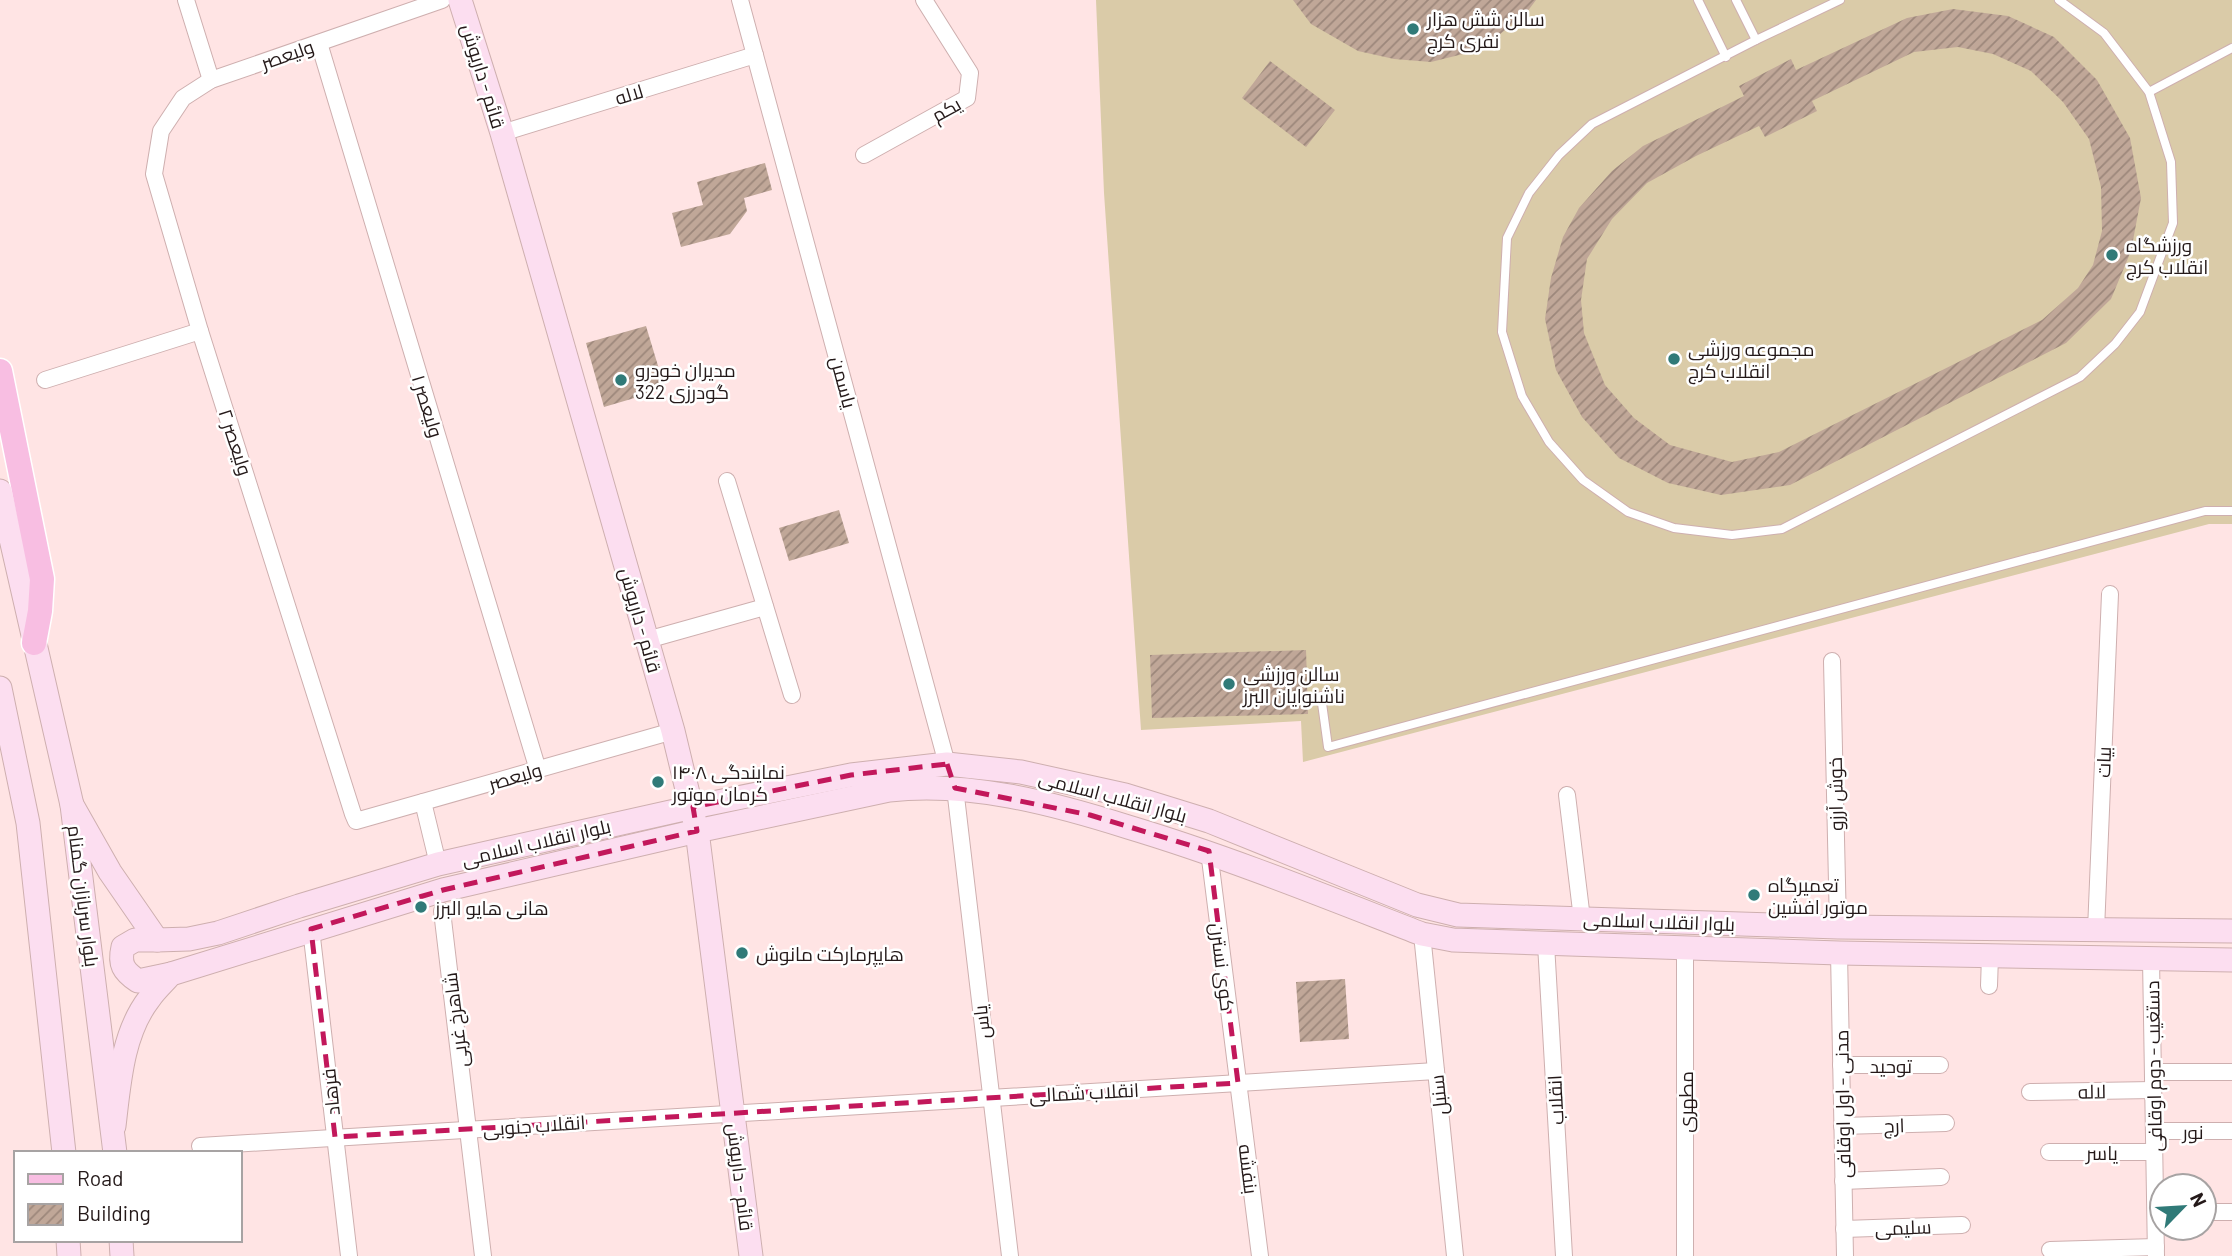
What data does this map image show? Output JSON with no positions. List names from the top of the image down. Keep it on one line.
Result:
{"streets":{"main road":["قائم - داریوش","بلوار انقلاب اسلامی","بلوار سربازان گمنام"],"street":["ولیعصر","لاله","یکم","یاسمن","ولیعصر ۱","ولیعصر ۲","بیات","خوش آرزو","کوی نسترن","شاهرخ غربی","یاس","توحید","دستغیب - دوم اوقافی","فرهاد","انقلاب شمالی","سنبل","انقلاب","مطهری","مدنی - اول اوقافی","انقلاب جنوبی","ارج","نور","یاسر","بنفشه","سلیمی"]},"crossings":[["ولیعصر","قائم - داریوش"],["ولیعصر","ولیعصر ۱"],["ولیعصر","ولیعصر ۲"],["قائم - داریوش","لاله"],["قائم - داریوش","بلوار انقلاب اسلامی"],["قائم - داریوش","انقلاب شمالی"],["قائم - داریوش","انقلاب جنوبی"],["لاله","یاسمن"],["لاله","دستغیب - دوم اوقافی"],["یاسمن","بلوار انقلاب اسلامی"],["بیات","بلوار انقلاب اسلامی"],["خوش آرزو","بلوار انقلاب اسلامی"],["بلوار انقلاب اسلامی","کوی نسترن"],["بلوار انقلاب اسلامی","یاس"],["بلوار انقلاب اسلامی","دستغیب - دوم اوقافی"],["بلوار انقلاب اسلامی","فرهاد"],["بلوار انقلاب اسلامی","سنبل"],["بلوار انقلاب اسلامی","انقلاب"],["بلوار انقلاب اسلامی","مطهری"],["بلوار انقلاب اسلامی","مدنی - اول اوقافی"],["کوی نسترن","انقلاب شمالی"],["کوی نسترن","بنفشه"],["شاهرخ غربی","انقلاب جنوبی"],["یاس","انقلاب شمالی"],["توحید","مدنی - اول اوقافی"],["دستغیب - دوم اوقافی","نور"],["دستغیب - دوم اوقافی","یاسر"],["فرهاد","انقلاب جنوبی"],["انقلاب شمالی","سنبل"],["انقلاب شمالی","انقلاب جنوبی"],["انقلاب شمالی","بنفشه"],["مدنی - اول اوقافی","ارج"],["مدنی - اول اوقافی","سلیمی"]],"places":["سالن شش هزار نفری کرج","ورزشگاه انقلاب کرج","مجموعه ورزشی انقلاب کرج","مدیران خودرو گودرزی 322","سالن ورزشی ناشنوایان البرز","نمایندگی ۱۴۰۸ کرمان موتور","تعمیرگاه موتور افشین","هانی هایو البرز","هایپرمارکت مانوش"],"legend":["Road","Building"],"north":"top right"}
